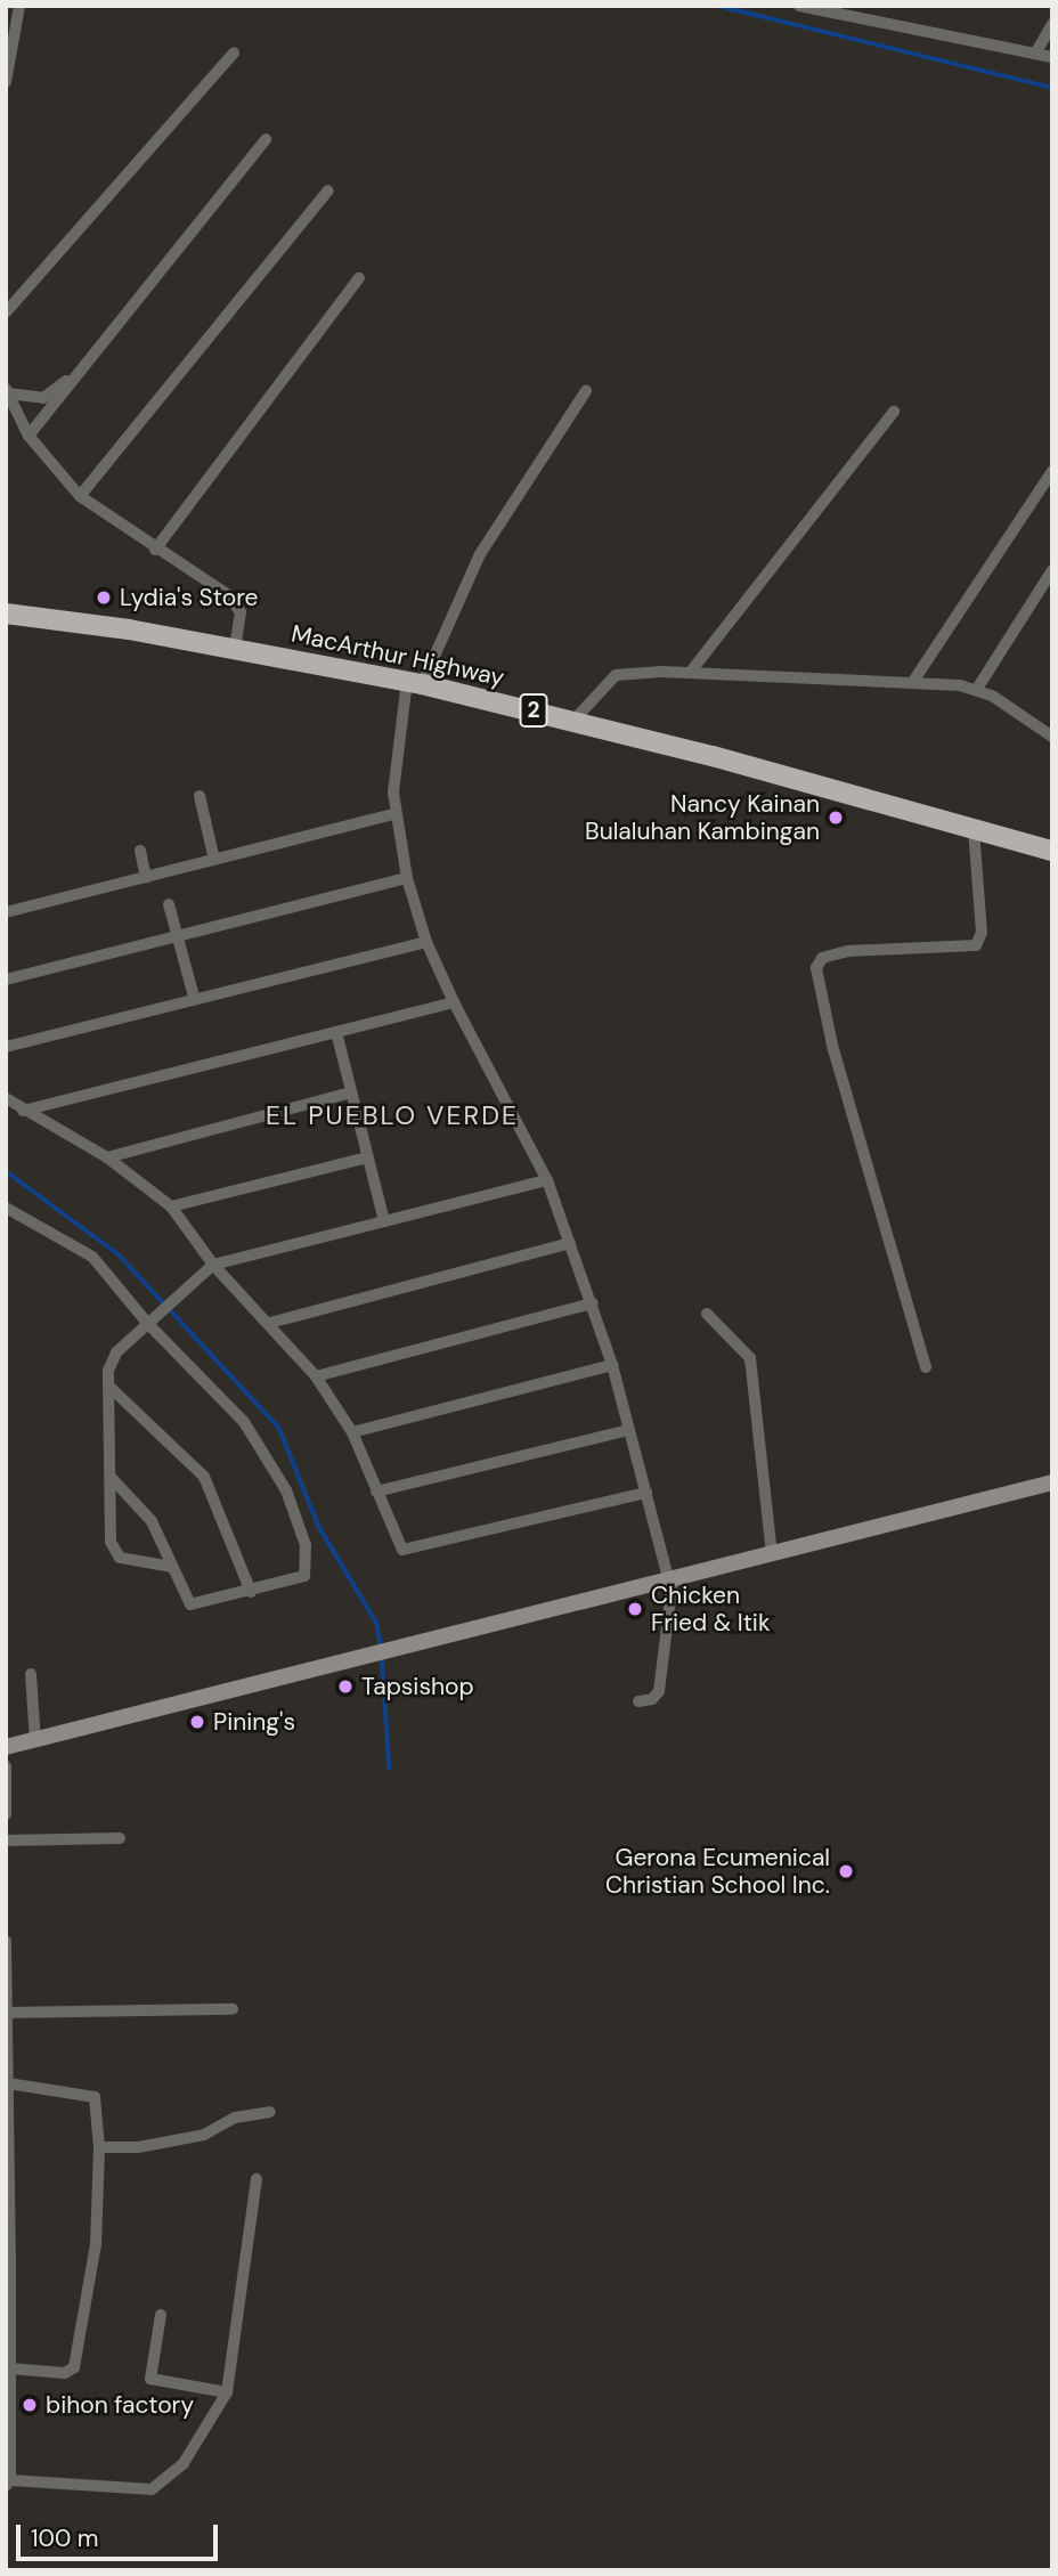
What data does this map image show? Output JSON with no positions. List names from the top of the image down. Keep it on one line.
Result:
{"streets":{"highway":["MacArthur Highway","2"]},"districts":["EL PUEBLO VERDE"],"places":["Lydia's Store","Nancy Kainan Bulaluhan Kambingan","Chicken Fried & Itik","Tapsishop","Pining's","Gerona Ecumenical Christian School Inc.","bihon factory"],"scale_bar":"100 m"}
